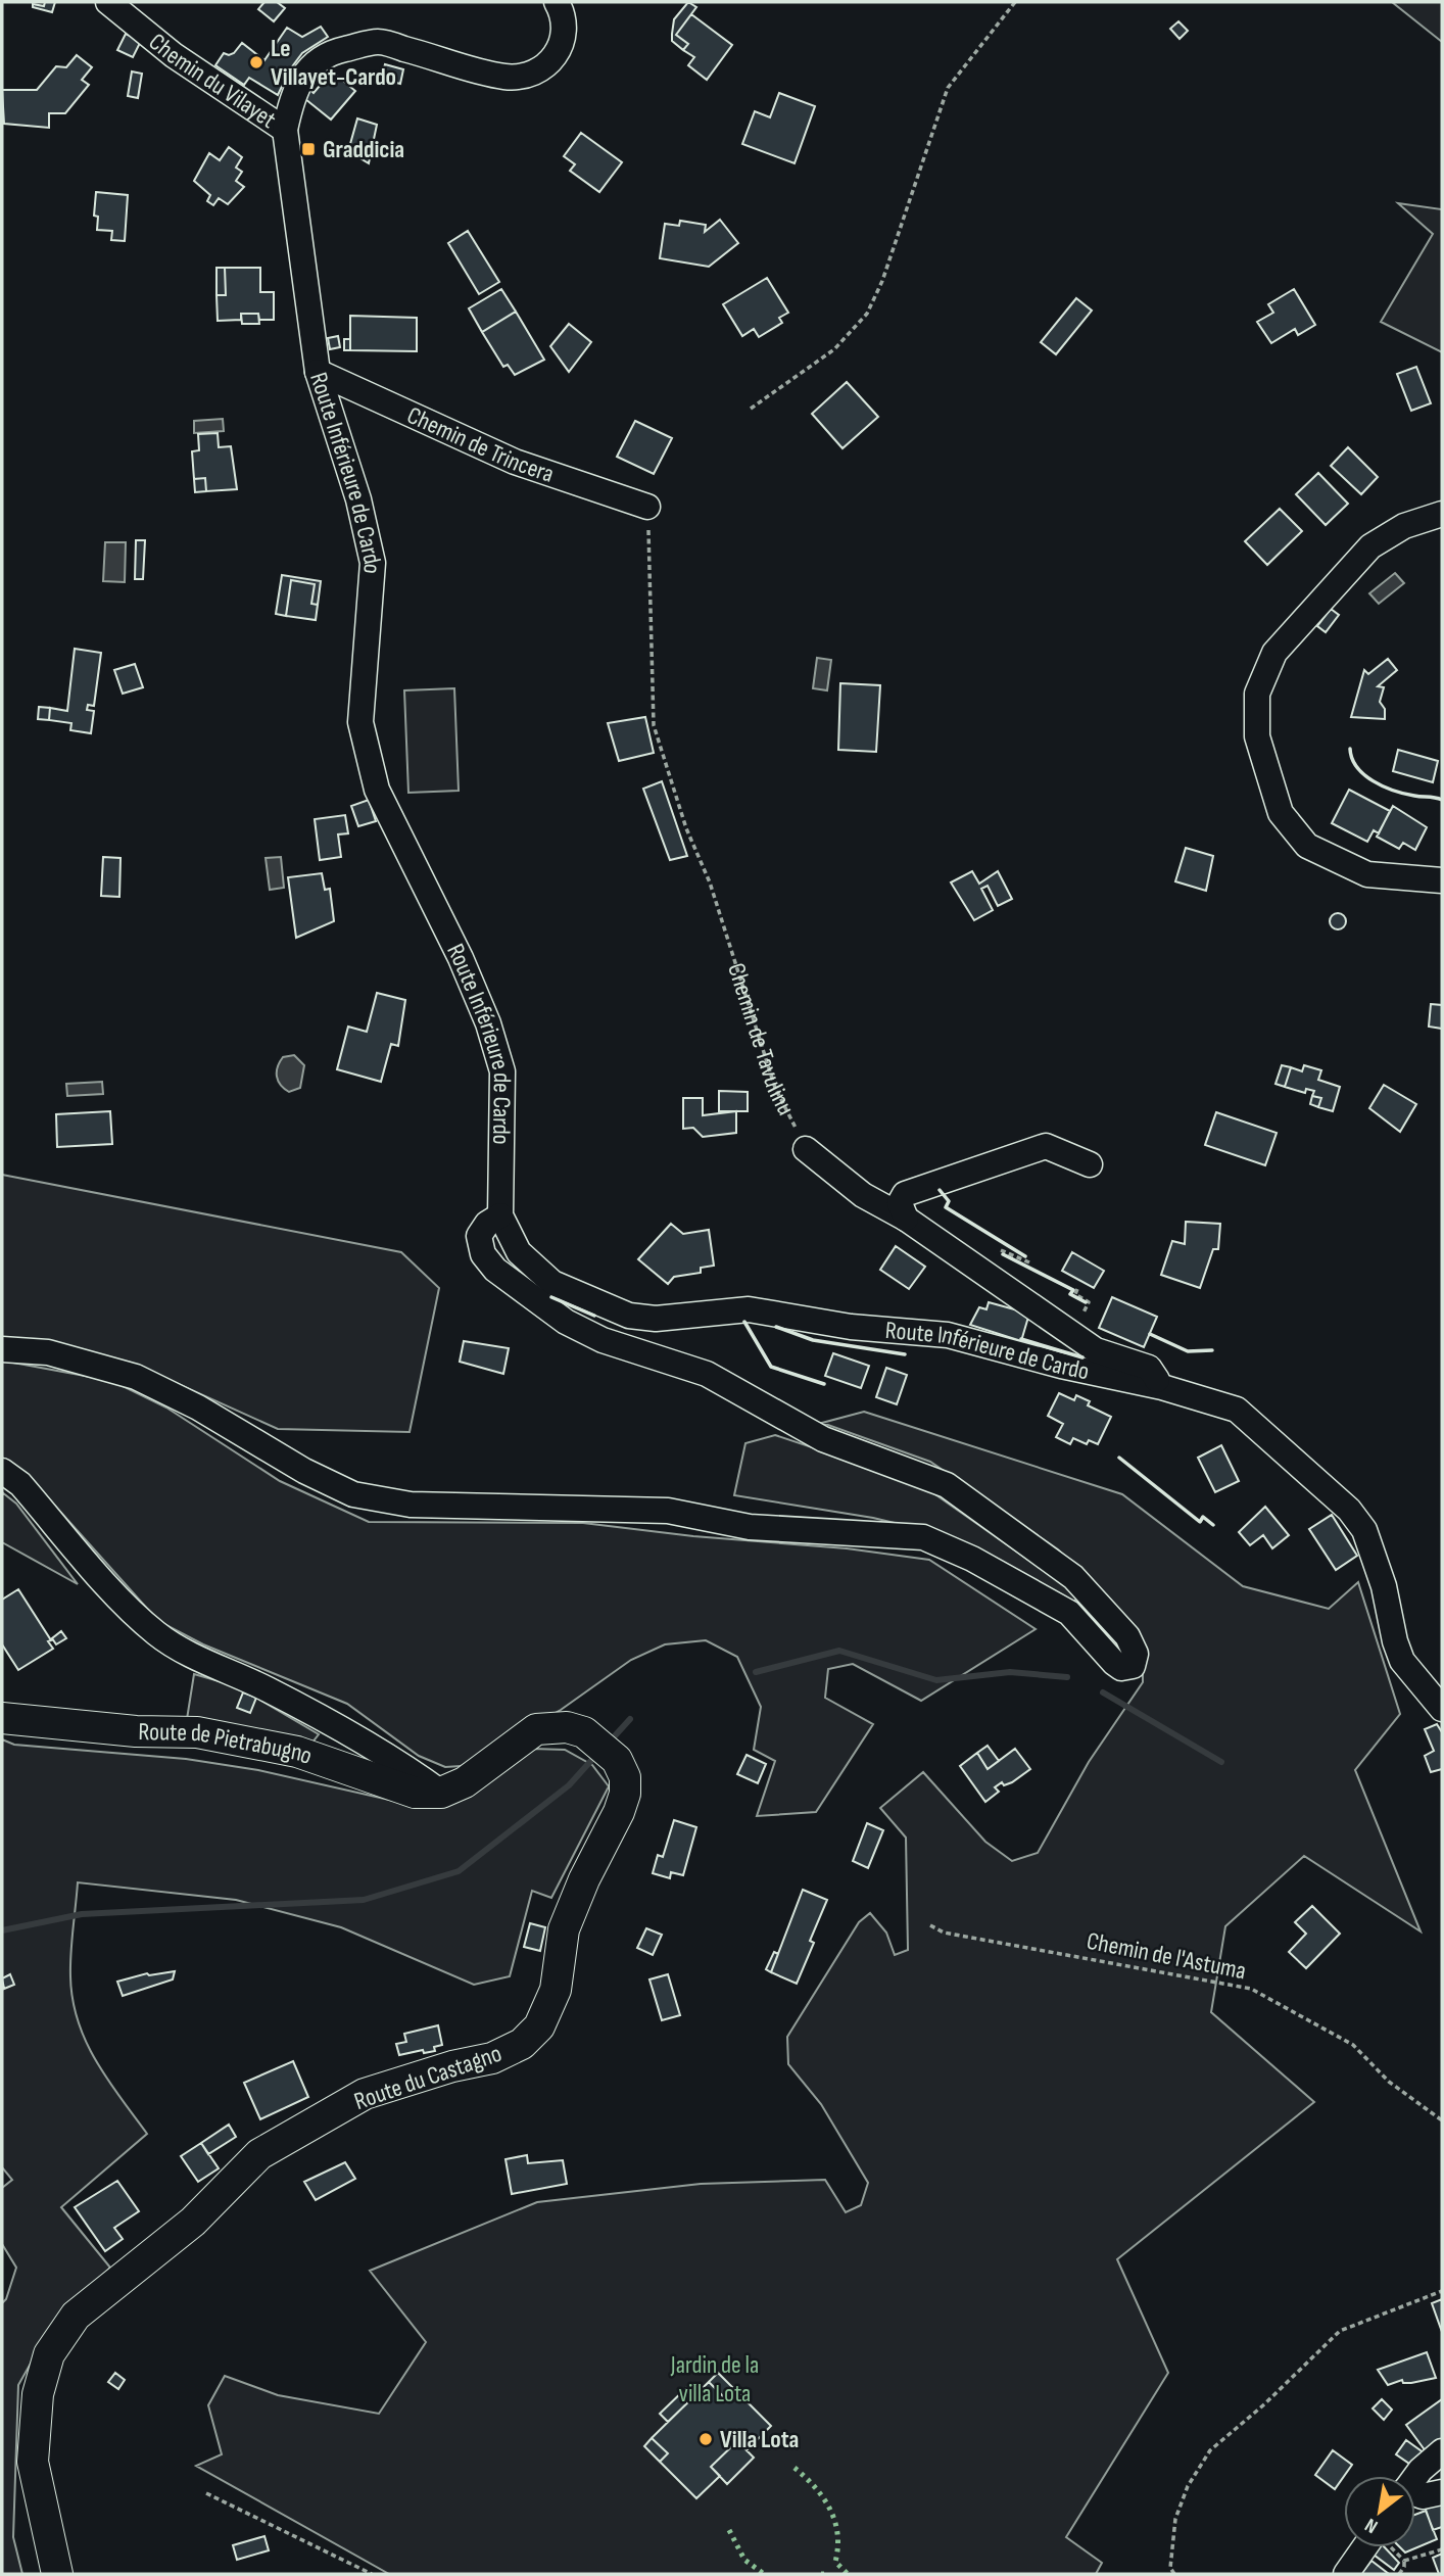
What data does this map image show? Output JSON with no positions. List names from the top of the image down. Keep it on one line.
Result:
{"streets":{"main road":["Route de Pietrabugno","Route du Castagno"],"street":["Chemin du Vilayet","Chemin de Trincera","Route Inférieure de Cardo"],"path":["Chemin de Tavulinu","Chemin de l'Astuma"]},"crossings":[["Chemin du Vilayet","Route Inférieure de Cardo"],["Chemin de Trincera","Route Inférieure de Cardo"],["Chemin de Trincera","Chemin de Tavulinu"],["Route de Pietrabugno","Route du Castagno"]],"parks":["Jardin de la villa Lota"],"places":{"other":["Le Villayet-Cardo","Villa Lota"],"transit":["Graddicia"]},"north":"bottom left"}
